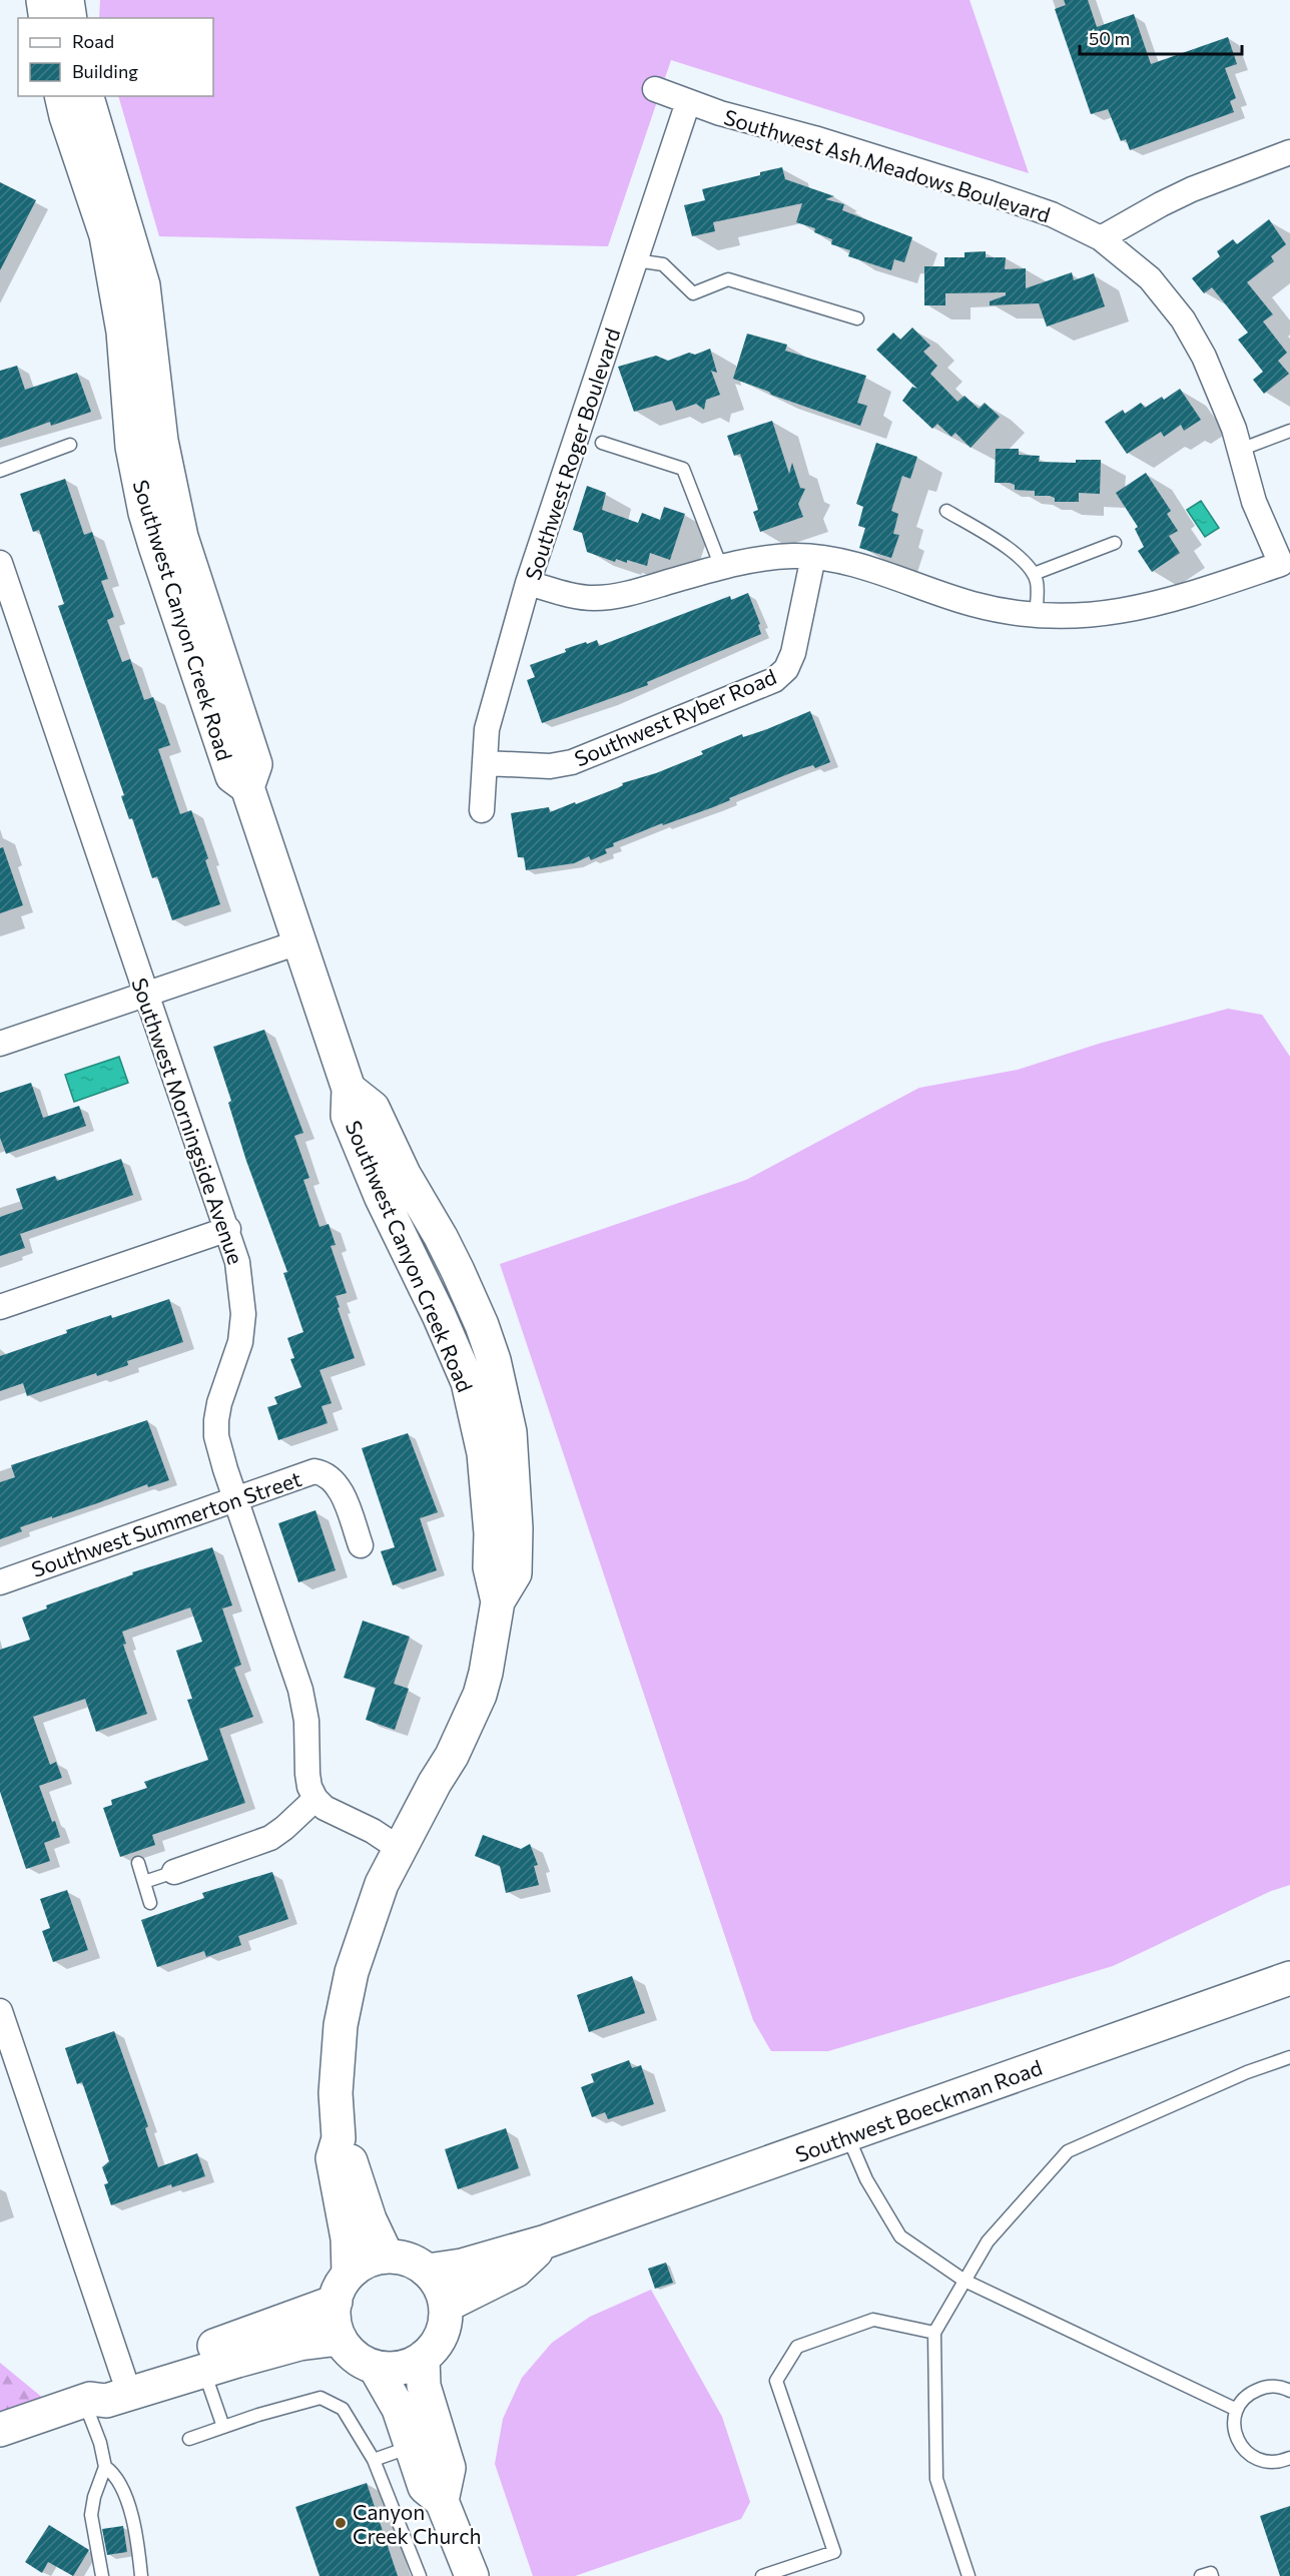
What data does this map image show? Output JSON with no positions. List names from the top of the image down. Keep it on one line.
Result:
{"streets":{"main road":["Southwest Canyon Creek Road","Southwest Boeckman Road"],"street":["Southwest Ash Meadows Boulevard","Southwest Roger Boulevard","Southwest Ryber Road","Southwest Morningside Avenue","Southwest Summerton Street"]},"crossings":[["Southwest Ash Meadows Boulevard","Southwest Roger Boulevard"],["Southwest Roger Boulevard","Southwest Ryber Road"],["Southwest Canyon Creek Road","Southwest Boeckman Road"],["Southwest Morningside Avenue","Southwest Summerton Street"]],"places":["Canyon Creek Church"],"legend":["Road","Building"],"scale_bar":"50 m"}
